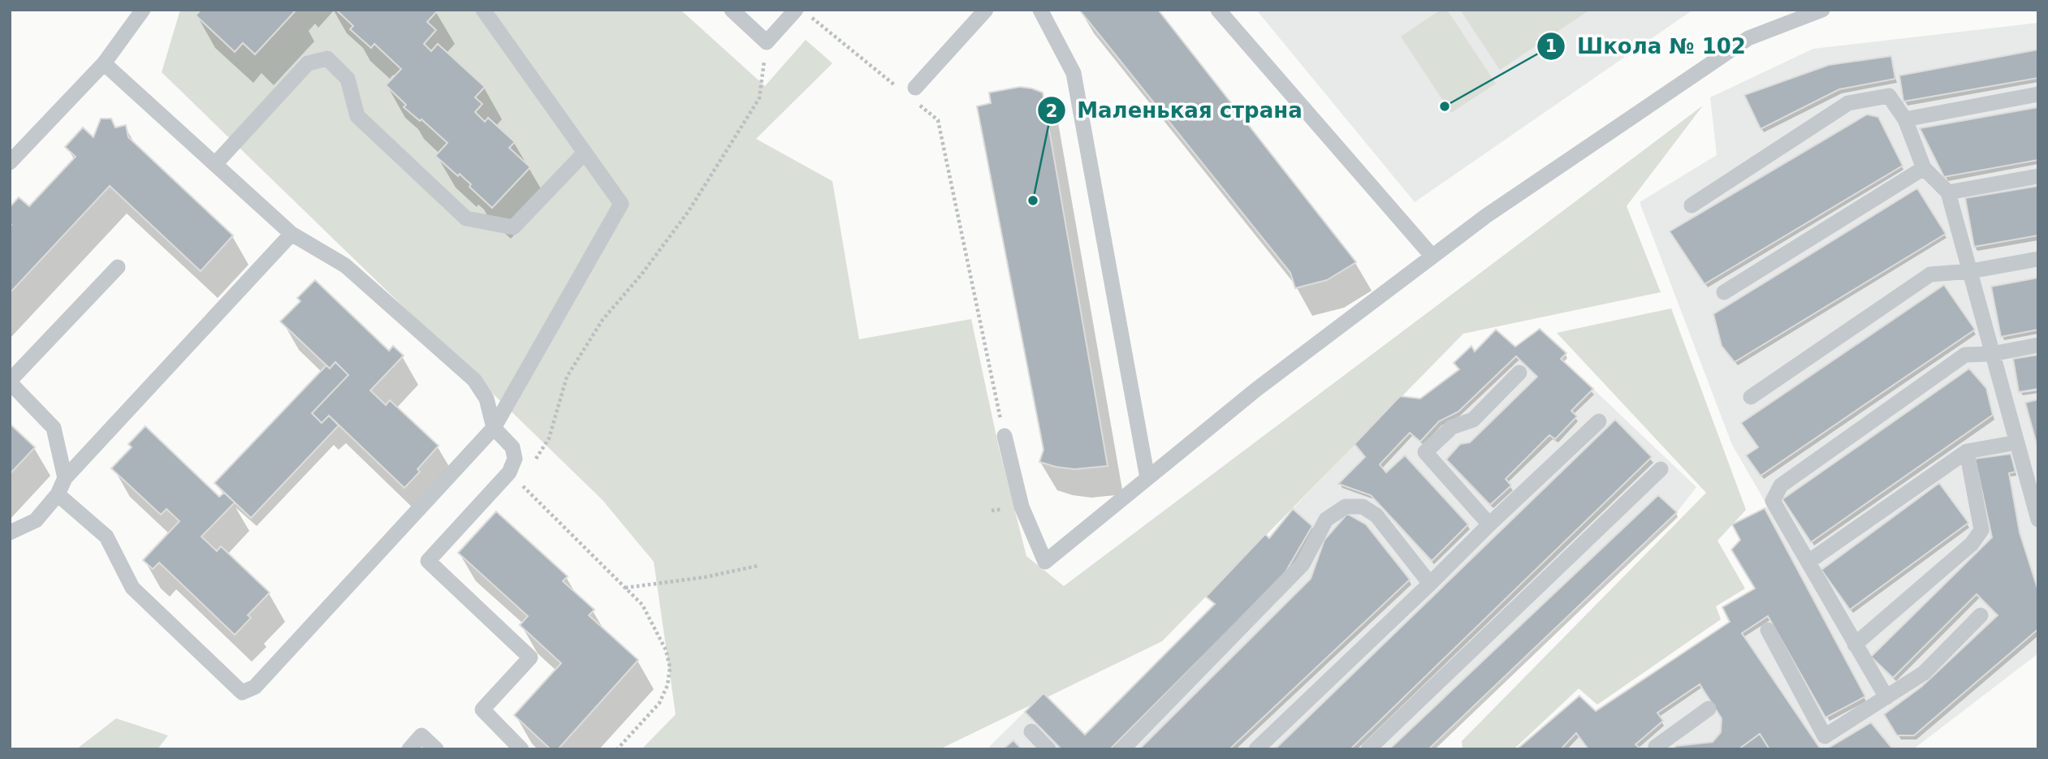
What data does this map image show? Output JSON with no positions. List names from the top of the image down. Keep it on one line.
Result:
{"places":["Школа № 102","Маленькая страна"]}
